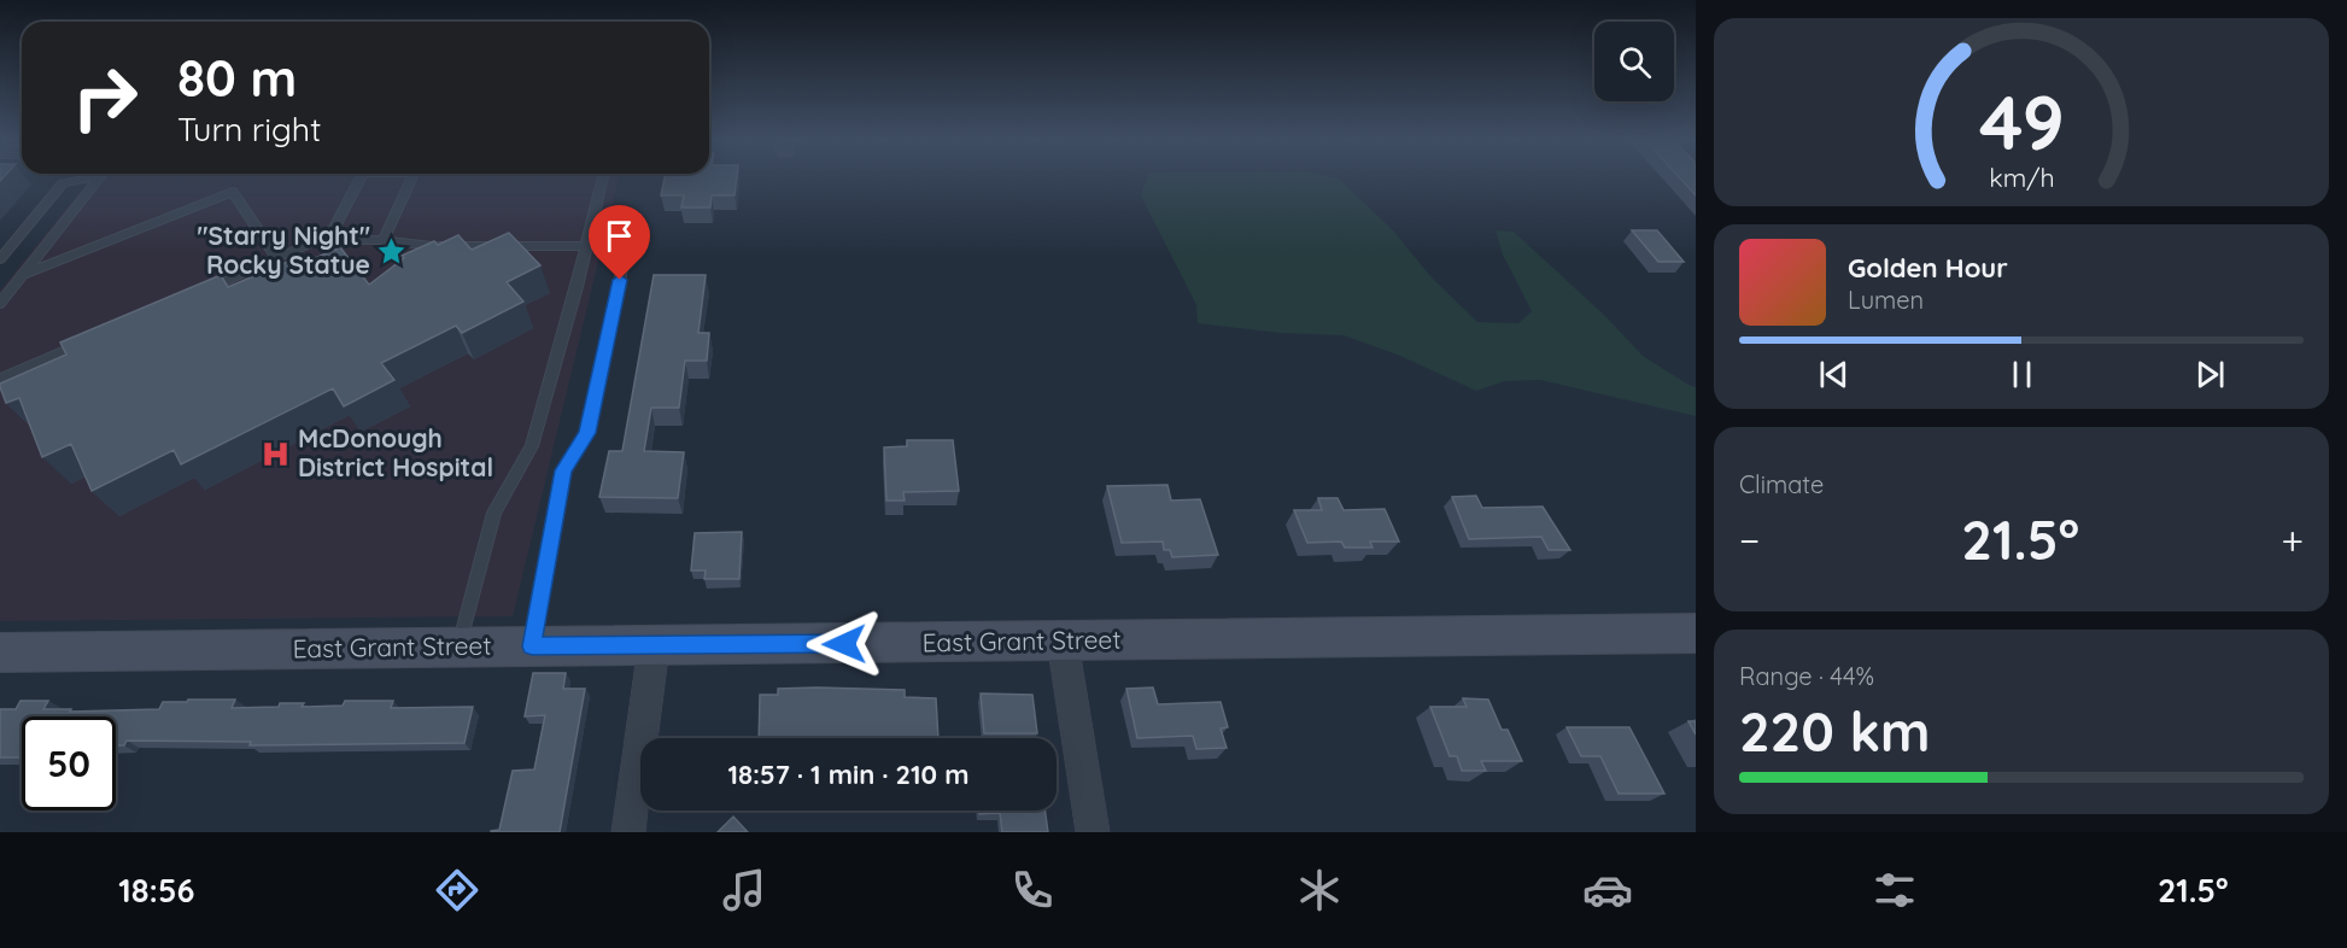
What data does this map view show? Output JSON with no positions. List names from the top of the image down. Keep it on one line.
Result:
{"streets":{"main road":["East Grant Street"]},"places":{"place":["\"Starry Night\" Rocky Statue"],"hospital":["McDonough District Hospital"]},"page":{"turn":["80 m","Turn right"],"song":["Golden Hour","Lumen"],"tile":["Climate",["Range · 44%","220 km"]],"heat":["−","21.5°","+"],"limit":"50","trip":"18:57 · 1 min · 210 m","tabs":["18:56","21.5°"],"gauge":["49","km/h"]}}
